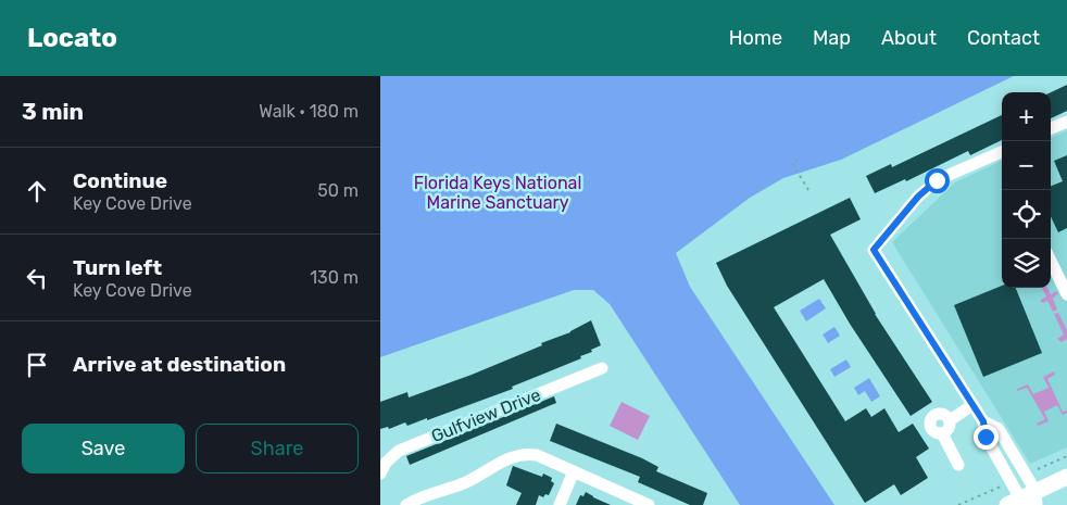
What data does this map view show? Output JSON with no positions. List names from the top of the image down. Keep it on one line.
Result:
{"streets":{"street":["Gulfview Drive"]},"parks":["Florida Keys National Marine Sanctuary"],"page":{"header":"Locato","nav":["Home","Map","About","Contact"],"heading":["3 min","Walk · 180 m"],"map_buttons":["+","−"],"list":[["Continue","Key Cove Drive","50 m"],["Turn left","Key Cove Drive","130 m"],"Arrive at destination"],"buttons":["Save","Share"]}}
